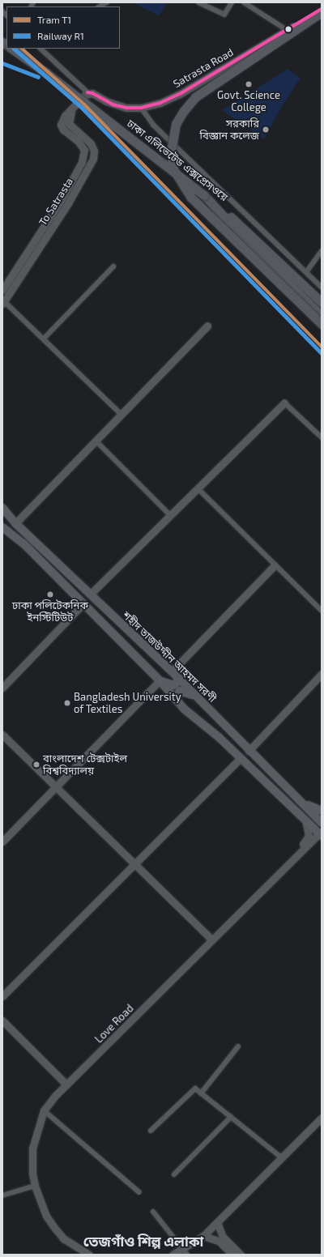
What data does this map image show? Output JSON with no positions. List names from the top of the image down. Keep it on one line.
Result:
{"streets":{"highway":["ঢাকা এলিভেটেড এক্সপ্রেসওয়ে"],"main road":["শহীদ তাজউদ্দীন আহমদ সরণী"],"street":["Satrasta Road","To Satrasta","Love Road"]},"crossings":[["শহীদ তাজউদ্দীন আহমদ সরণী","Love Road"]],"districts":["তেজগাঁও শিল্প এলাকা"],"places":["Govt. Science College","সরকারি বিজ্ঞান কলেজ","ঢাকা পলিটেকনিক ইনস্টিটিউট","Bangladesh University of Textiles","বাংলাদেশ টেক্সটাইল বিশ্ববিদ্যালয়"],"lines":["tram line T1","rail line R1"],"legend":["Tram T1","Railway R1"]}
